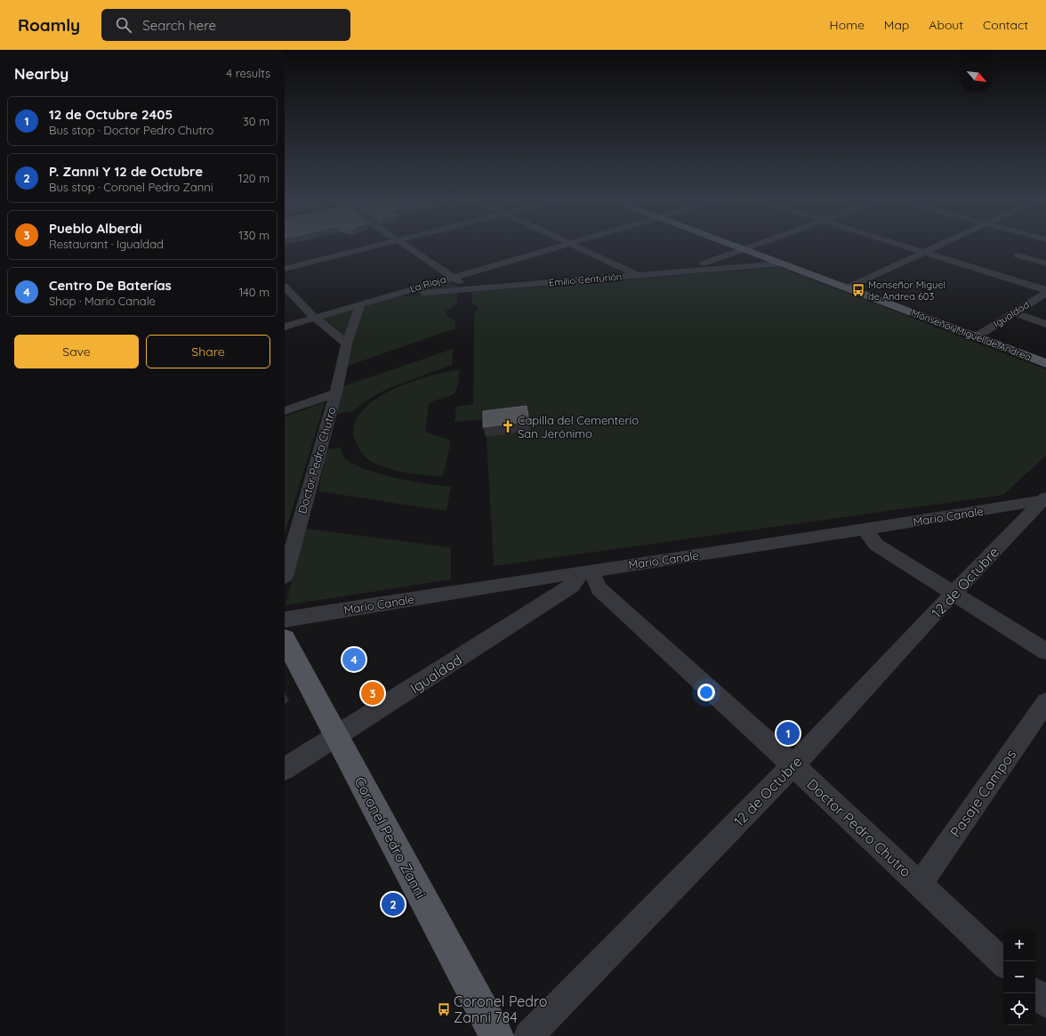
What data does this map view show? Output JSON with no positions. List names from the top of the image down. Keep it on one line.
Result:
{"streets":{"main road":["Monseñor Miguel de Andrea","Coronel Pedro Zanni"],"street":["Emilio Centurión","La Rioja","Igualdad","Doctor Pedro Chutro","Mario Canale","12 de Octubre","Pasaje Campos"]},"crossings":[["Emilio Centurión","La Rioja"],["Emilio Centurión","Monseñor Miguel de Andrea"],["La Rioja","Doctor Pedro Chutro"],["Igualdad","Monseñor Miguel de Andrea"],["Igualdad","Doctor Pedro Chutro"],["Igualdad","Mario Canale"],["Igualdad","Coronel Pedro Zanni"],["Doctor Pedro Chutro","Mario Canale"],["Doctor Pedro Chutro","12 de Octubre"],["Doctor Pedro Chutro","Pasaje Campos"],["Mario Canale","12 de Octubre"]],"places":{"bus stop":["Monseñor Miguel de Andrea 603","Coronel Pedro Zanni 784"],"church":["Capilla del Cementerio San Jerónimo"]},"north":"bottom right","page":{"header":"Roamly","search":"Search here","nav":["Home","Map","About","Contact"],"heading":["Nearby","4 results"],"list":[{"mark":"1","name":"12 de Octubre 2405","note":"Bus stop · Doctor Pedro Chutro","value":"30 m"},{"mark":"2","name":"P. Zanni Y 12 de Octubre","note":"Bus stop · Coronel Pedro Zanni","value":"120 m"},{"mark":"3","name":"Pueblo Alberdi","note":"Restaurant · Igualdad","value":"130 m"},{"mark":"4","name":"Centro De Baterías","note":"Shop · Mario Canale","value":"140 m"}],"buttons":["Save","Share"],"pins":["4","3","1","2"],"map_buttons":["+","−"]}}
